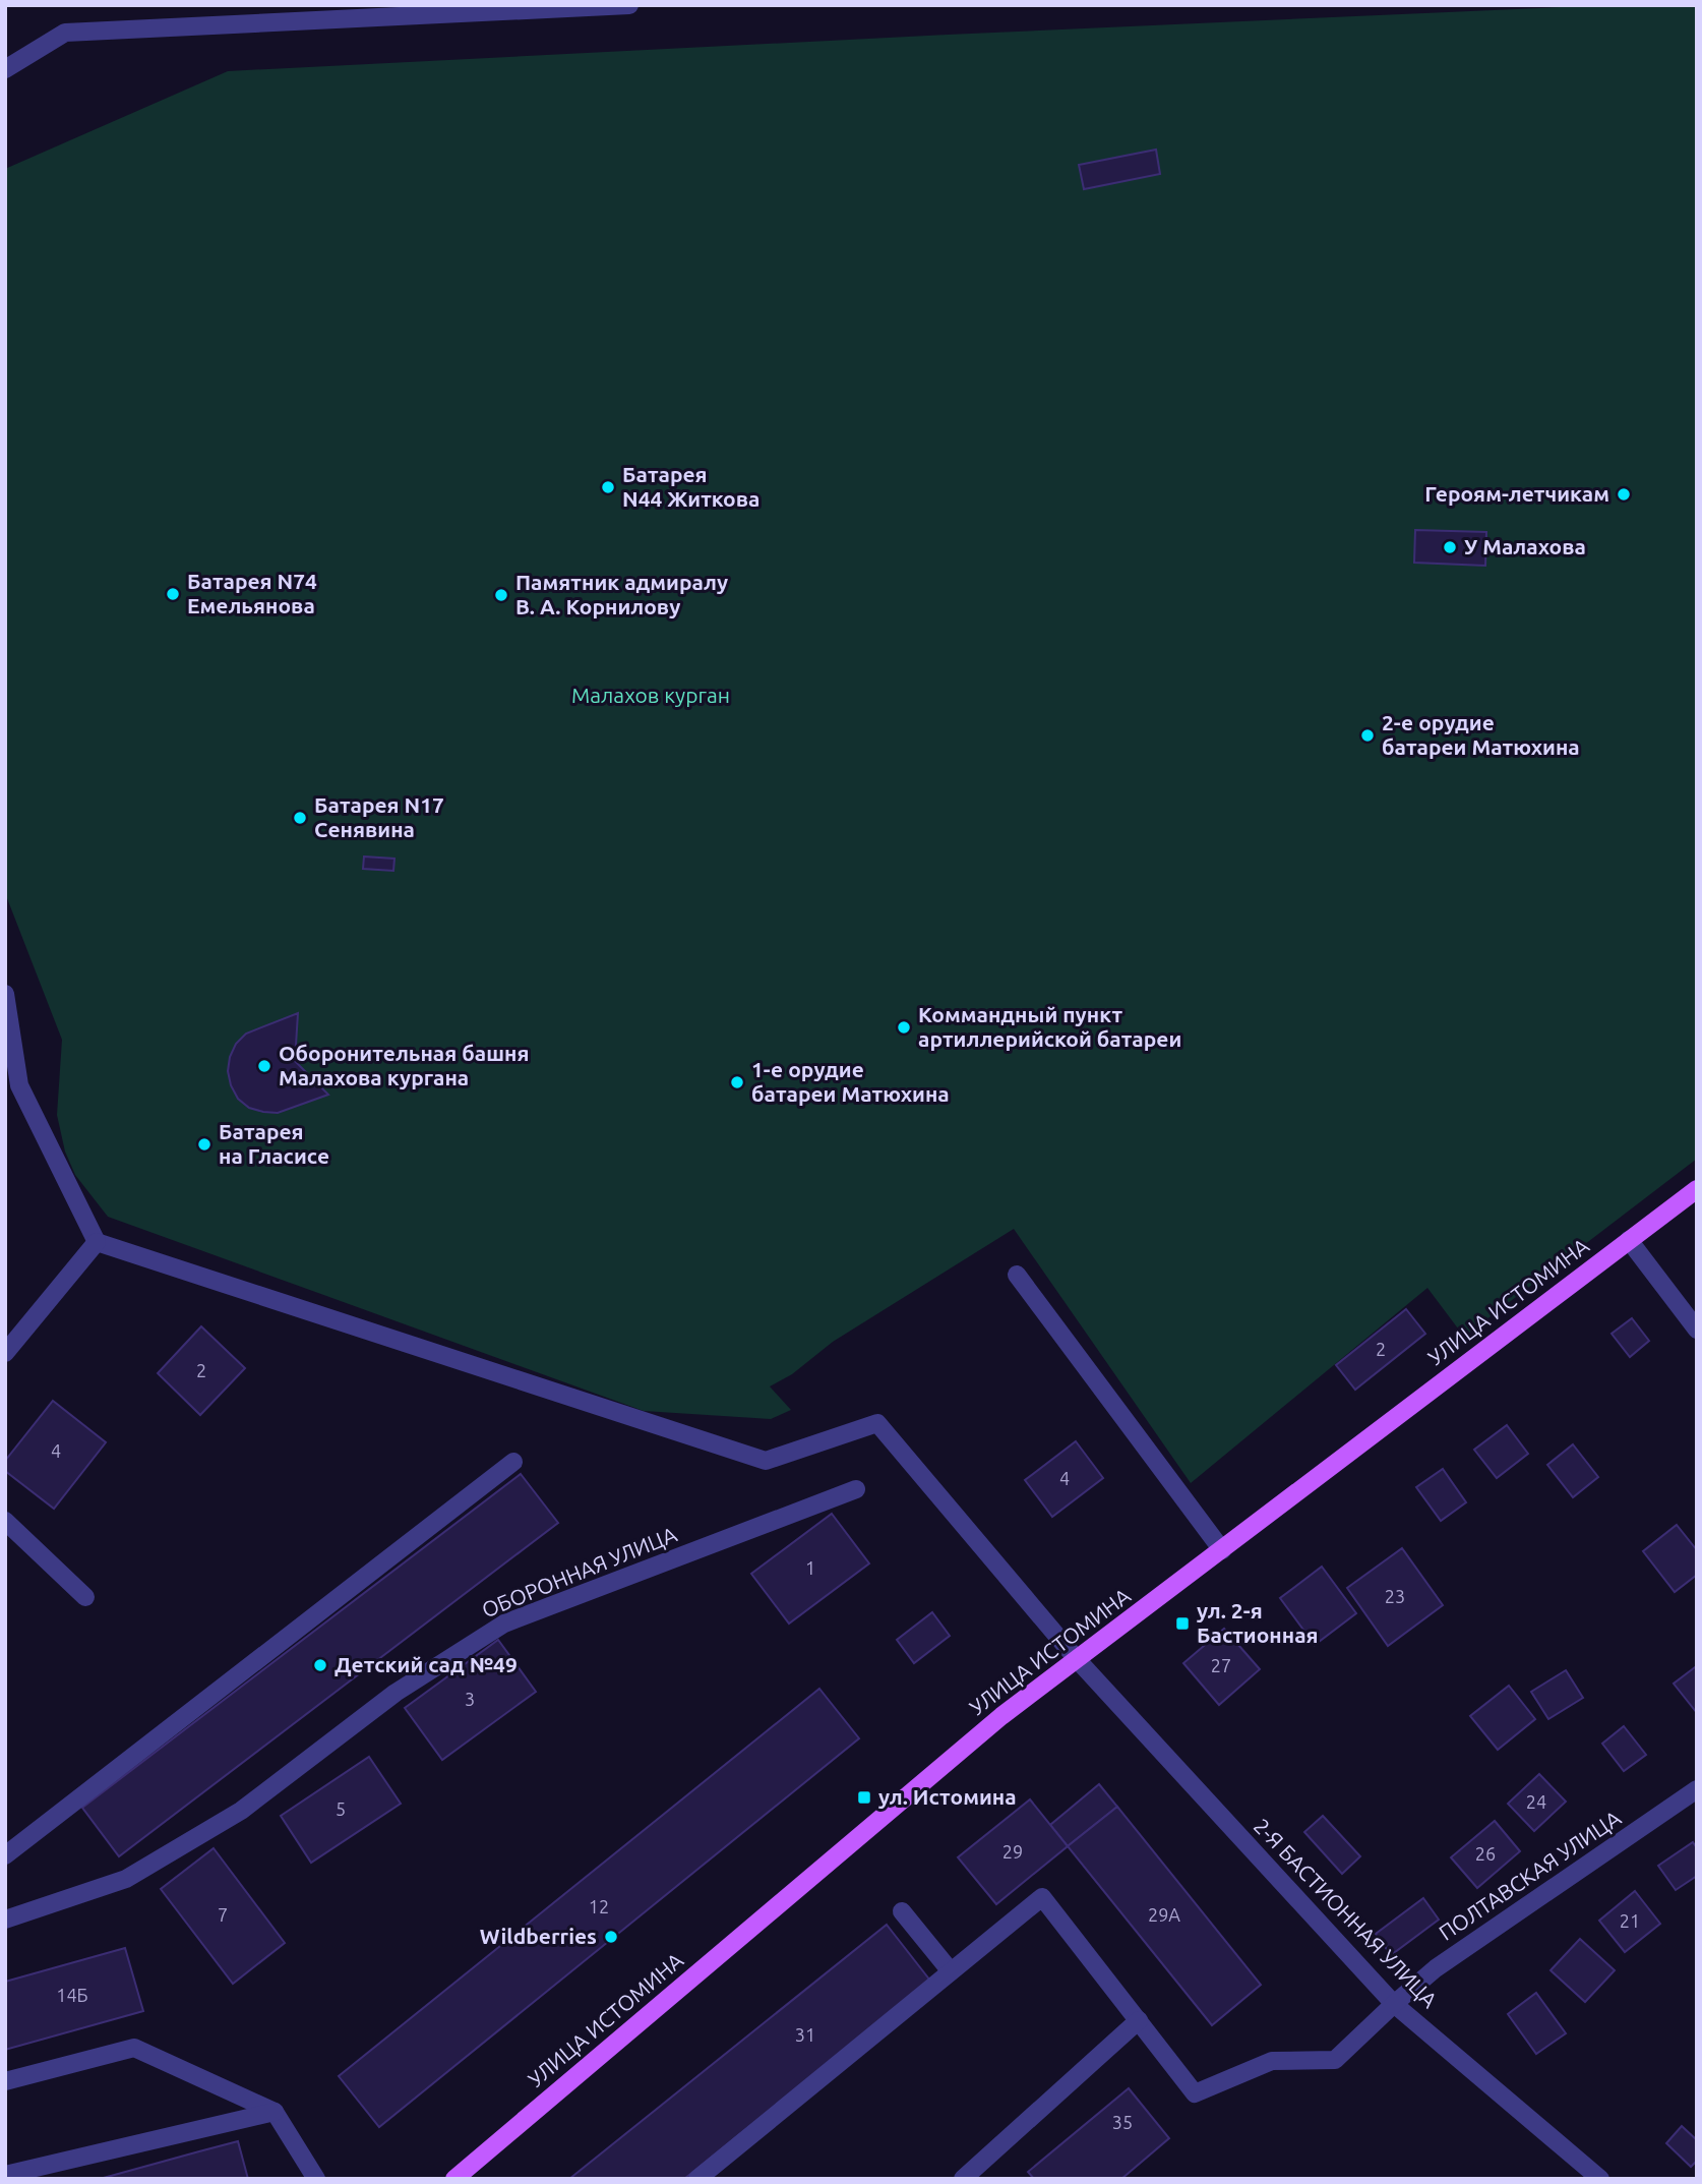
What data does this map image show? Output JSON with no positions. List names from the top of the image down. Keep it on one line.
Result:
{"streets":{"main road":["УЛИЦА ИСТОМИНА"],"street":["ОБОРОННАЯ УЛИЦА","ПОЛТАВСКАЯ УЛИЦА","2-Я БАСТИОННАЯ УЛИЦА"]},"crossings":[["УЛИЦА ИСТОМИНА","2-Я БАСТИОННАЯ УЛИЦА"],["ПОЛТАВСКАЯ УЛИЦА","2-Я БАСТИОННАЯ УЛИЦА"]],"parks":["Малахов курган"],"places":{"other":["Батарея N44 Житкова","Героям-летчикам","У Малахова","Батарея N74 Емельянова","Памятник адмиралу В. А. Корнилову","2-е орудие батареи Матюхина","Батарея N17 Сенявина","Коммандный пункт артиллерийской батареи","Оборонительная башня Малахова кургана","1-е орудие батареи Матюхина","Батарея на Гласисе","Детский сад №49","Wildberries"],"transit":["ул. 2-я Бастионная","ул. Истомина"]},"house_numbers":["2","2","4","4","1","23","27","3","24","5","29","26","12","7","29А","21","14Б","31","35"]}
